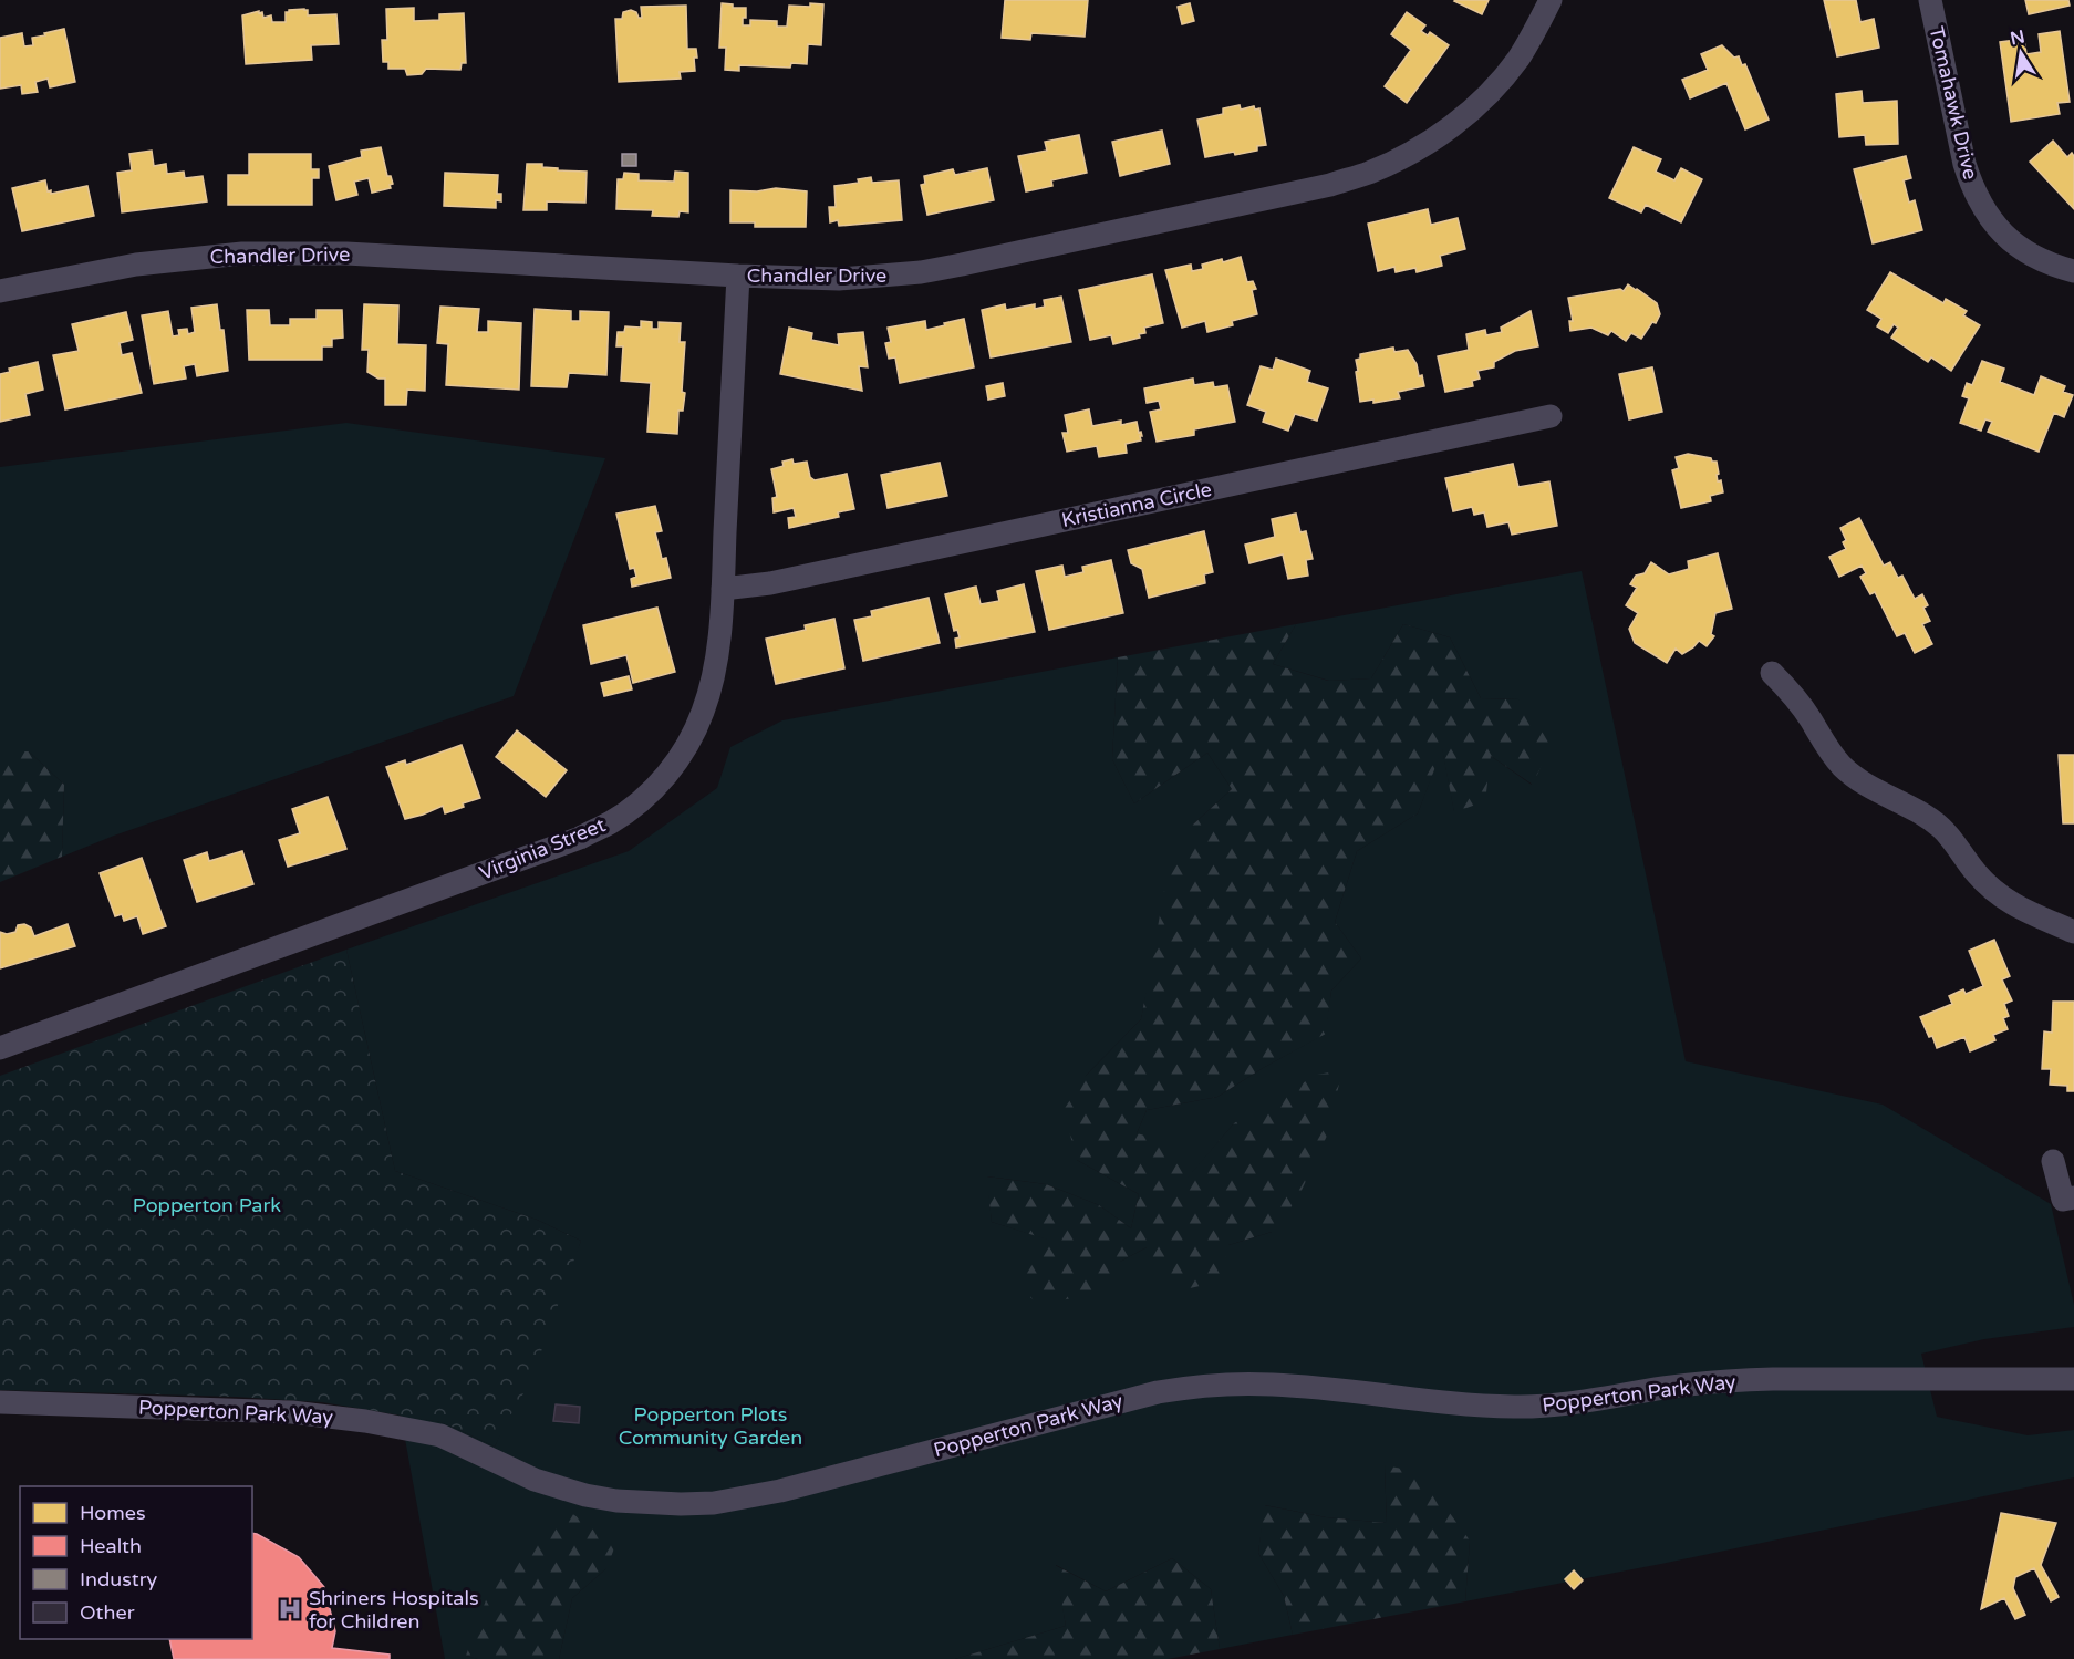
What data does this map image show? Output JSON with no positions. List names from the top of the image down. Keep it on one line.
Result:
{"streets":{"street":["Tomahawk Drive","Chandler Drive","Kristianna Circle","Virginia Street","Popperton Park Way"]},"crossings":[["Chandler Drive","Virginia Street"],["Kristianna Circle","Virginia Street"]],"parks":["Popperton Park","Popperton Plots Community Garden"],"places":{"hospital":["Shriners Hospitals for Children"]},"legend":["Homes","Health","Industry","Other"],"north":"top"}
